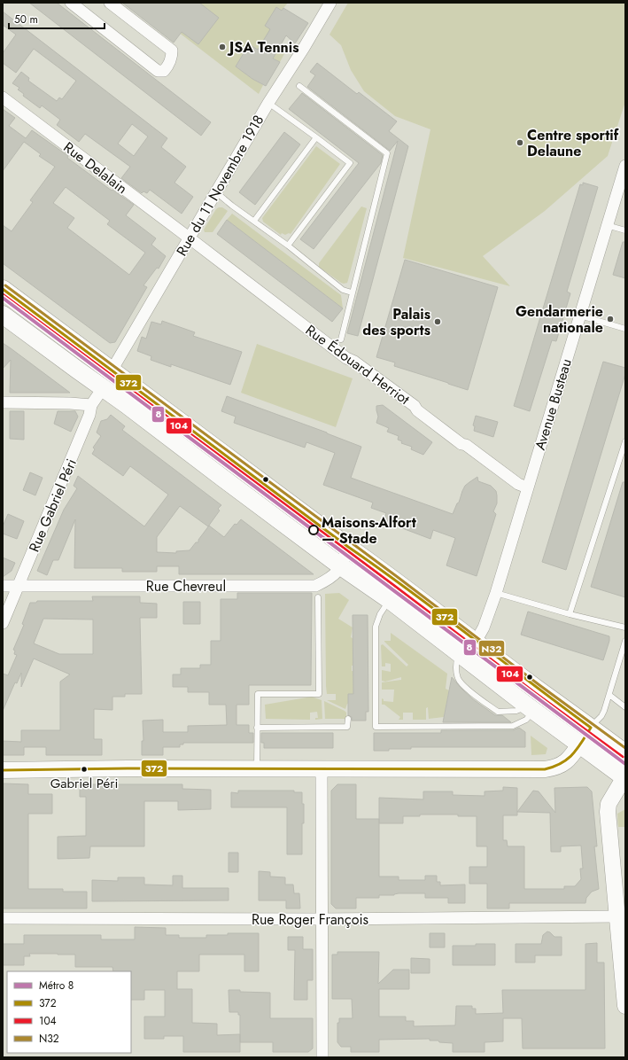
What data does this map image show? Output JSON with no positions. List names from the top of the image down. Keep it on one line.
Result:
{"streets":{"street":["Rue Delalain","Rue du 11 Novembre 1918","Rue Édouard Herriot","Avenue Busteau","Rue Gabriel Péri","Rue Chevreul","Rue Roger François"]},"crossings":[["Rue Delalain","Rue du 11 Novembre 1918"],["Rue Delalain","Rue Édouard Herriot"],["Rue du 11 Novembre 1918","Rue Édouard Herriot"],["Rue Édouard Herriot","Avenue Busteau"],["Rue Gabriel Péri","Rue Chevreul"]],"places":["JSA Tennis","Centre sportif Delaune","Gendarmerie nationale","Palais des sports","Maisons-Alfort — Stade","Gabriel Péri"],"lines":["transit line N32","transit line 372","transit line 104","metro line 8"],"legend":["Métro 8","372","104","N32"],"scale_bar":"50 m"}
